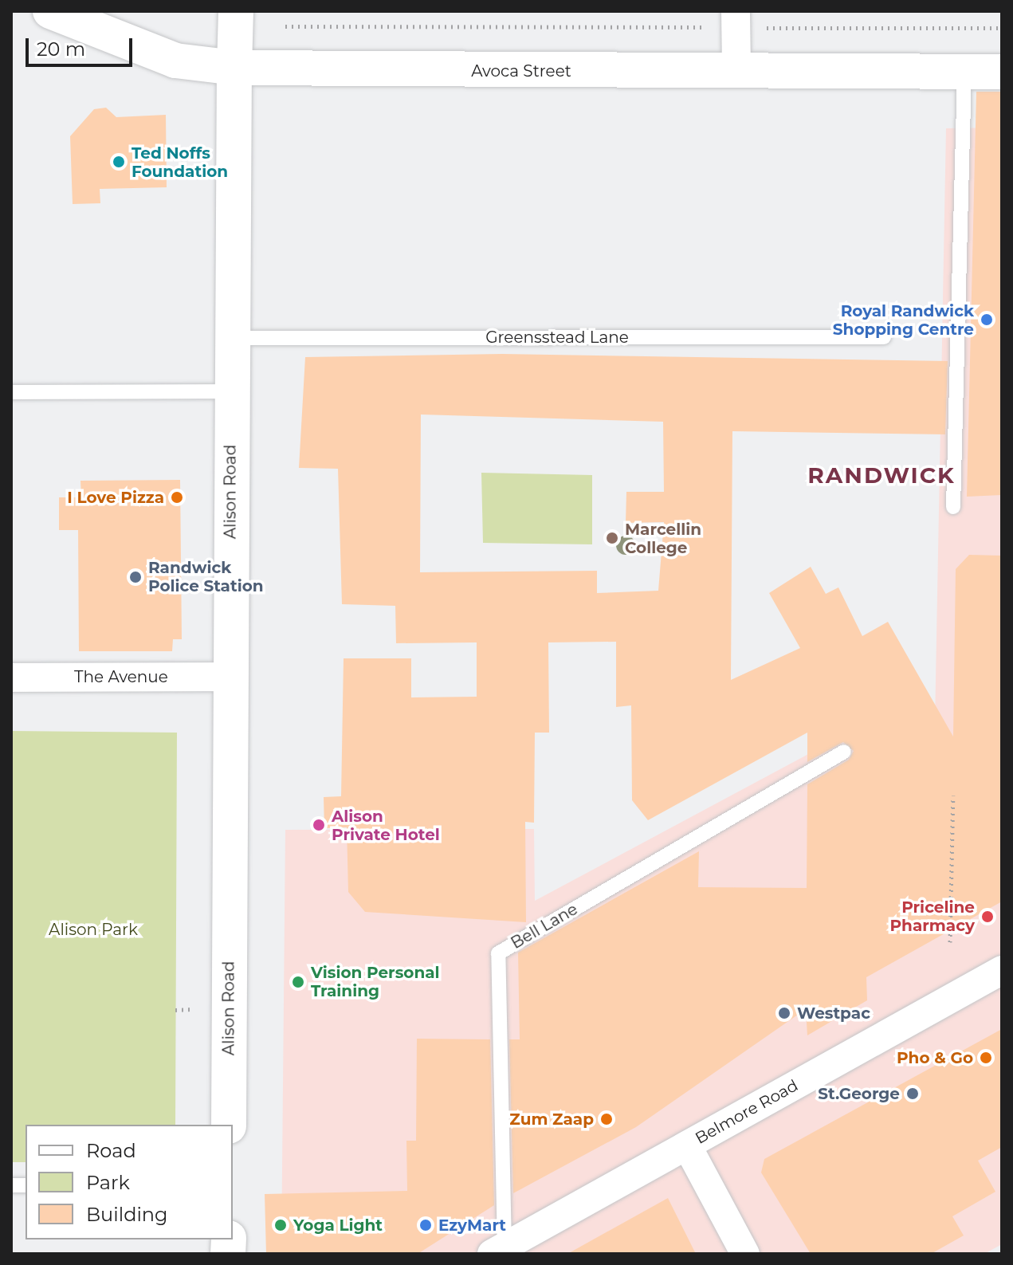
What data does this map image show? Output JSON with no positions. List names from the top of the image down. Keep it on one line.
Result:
{"streets":{"main road":["Avoca Street","Alison Road"],"street":["The Avenue","Belmore Road"],"lane":["Greensstead Lane","Bell Lane"]},"crossings":[["Avoca Street","Alison Road"],["Greensstead Lane","Alison Road"],["Alison Road","The Avenue"],["Bell Lane","Belmore Road"]],"districts":["RANDWICK"],"parks":["Alison Park"],"places":["Ted Noffs Foundation","Royal Randwick Shopping Centre","I Love Pizza","Marcellin College","Randwick Police Station","Alison Private Hotel","Priceline Pharmacy","Vision Personal Training","Westpac","Pho & Go","St.George","Zum Zaap","Yoga Light","EzyMart"],"legend":["Road","Park","Building"],"scale_bar":"20 m"}
